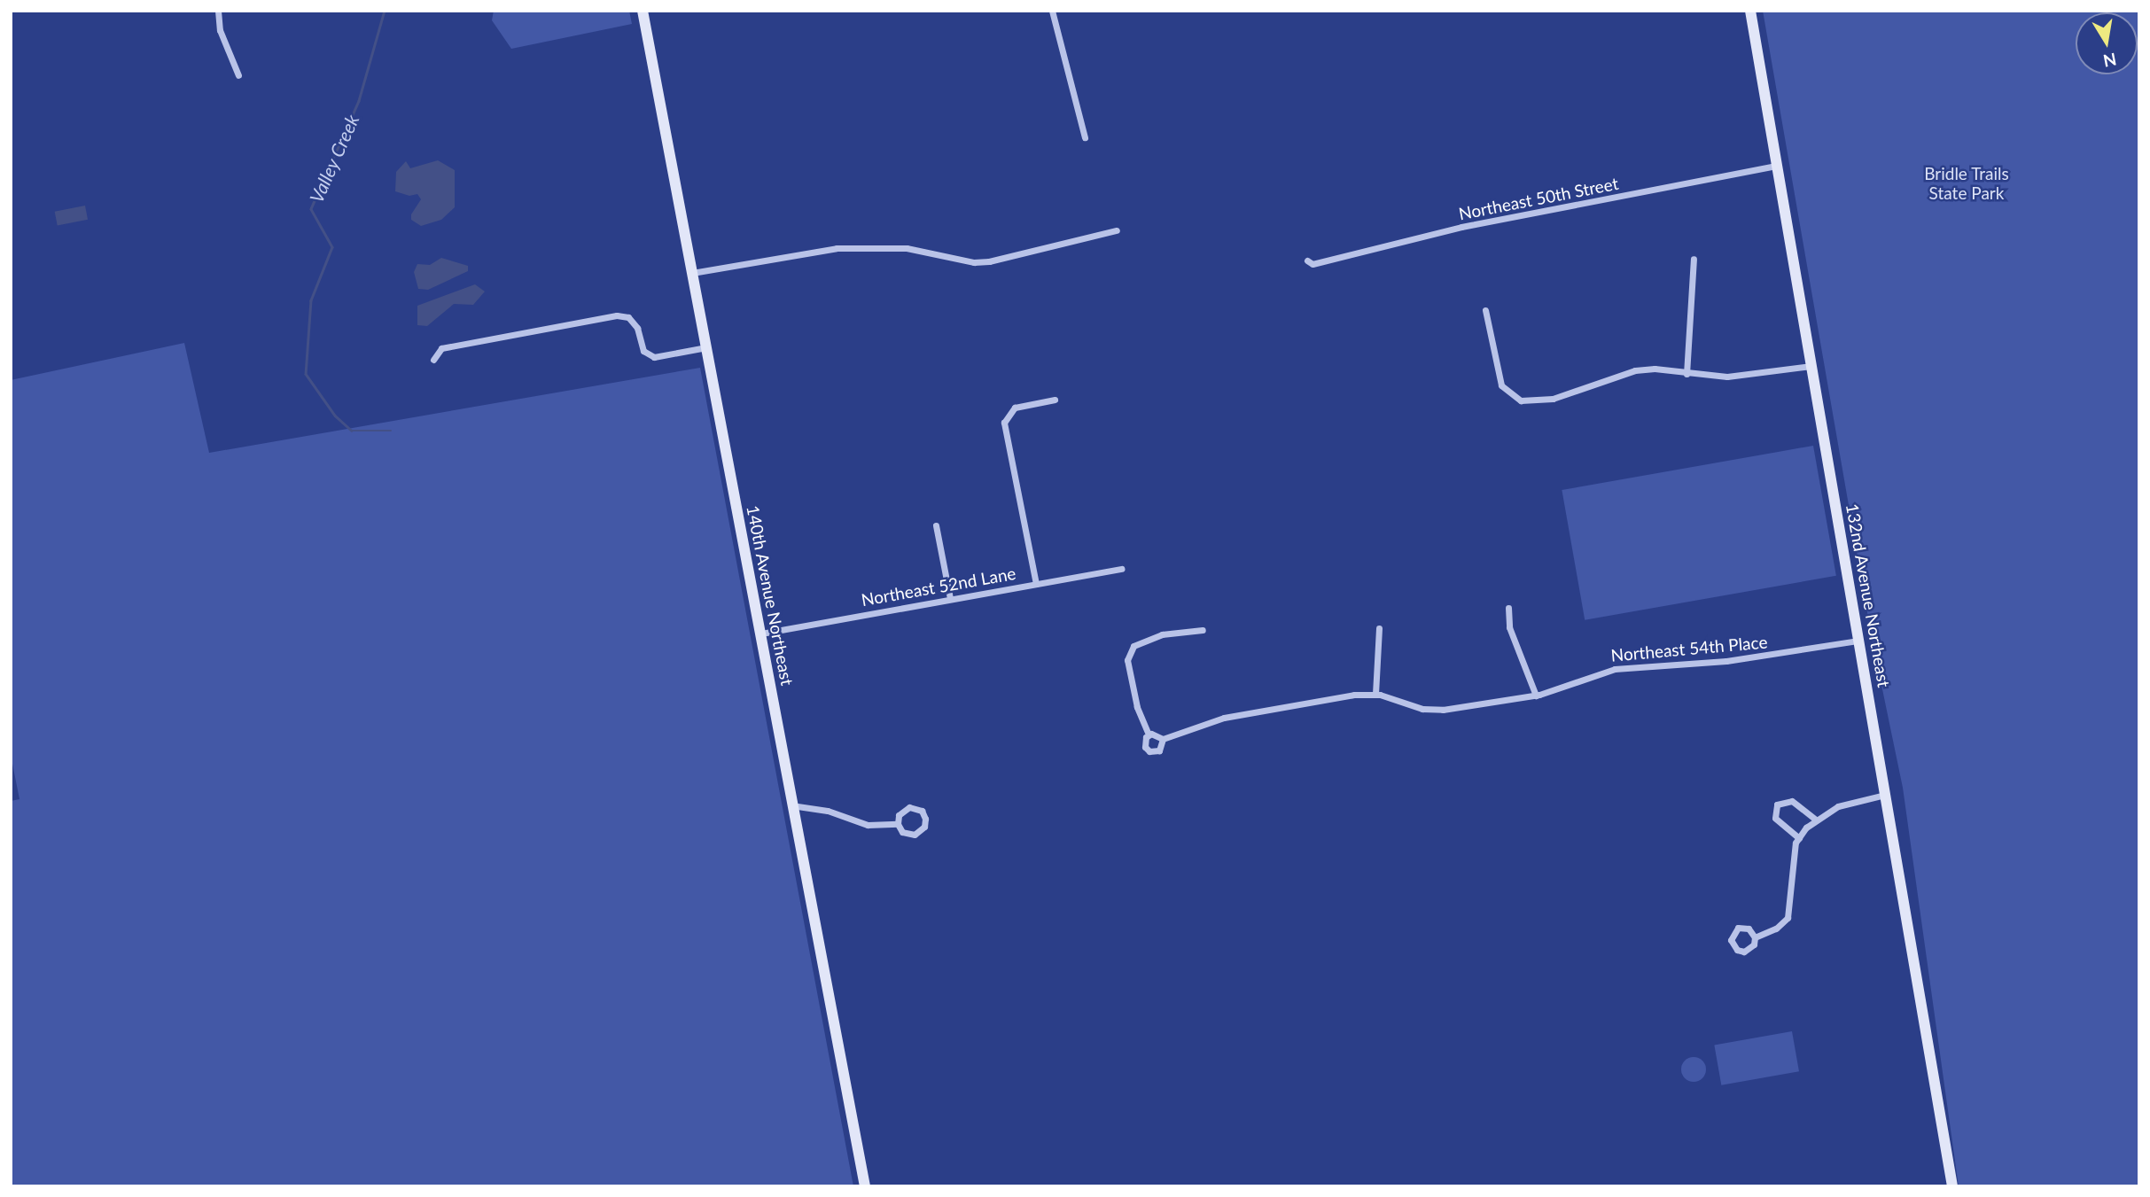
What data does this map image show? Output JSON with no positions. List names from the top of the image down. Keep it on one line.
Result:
{"streets":{"street":["Northeast 50th Street","Northeast 52nd Lane","140th Avenue Northeast","132nd Avenue Northeast","Northeast 54th Place"]},"crossings":[["Northeast 50th Street","132nd Avenue Northeast"],["Northeast 52nd Lane","140th Avenue Northeast"],["132nd Avenue Northeast","Northeast 54th Place"]],"water":["Valley Creek"],"parks":["Bridle Trails State Park"],"north":"bottom"}
